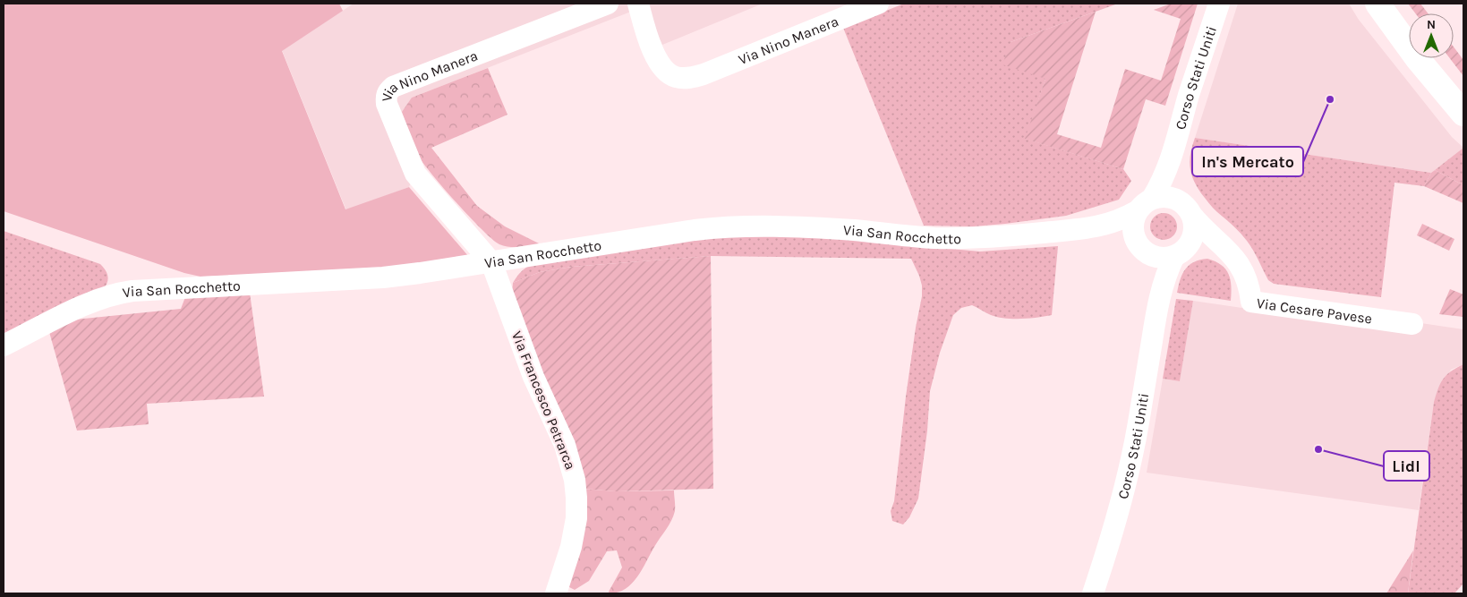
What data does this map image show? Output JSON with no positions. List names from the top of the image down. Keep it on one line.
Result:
{"streets":{"street":["Via Nino Manera","Corso Stati Uniti","Via San Rocchetto","Via Cesare Pavese","Via Francesco Petrarca"]},"crossings":[["Via Nino Manera","Via San Rocchetto"],["Via Nino Manera","Via Francesco Petrarca"],["Corso Stati Uniti","Via San Rocchetto"],["Corso Stati Uniti","Via Cesare Pavese"],["Via San Rocchetto","Via Cesare Pavese"],["Via San Rocchetto","Via Francesco Petrarca"]],"places":["In's Mercato","Lidl"],"north":"top"}
